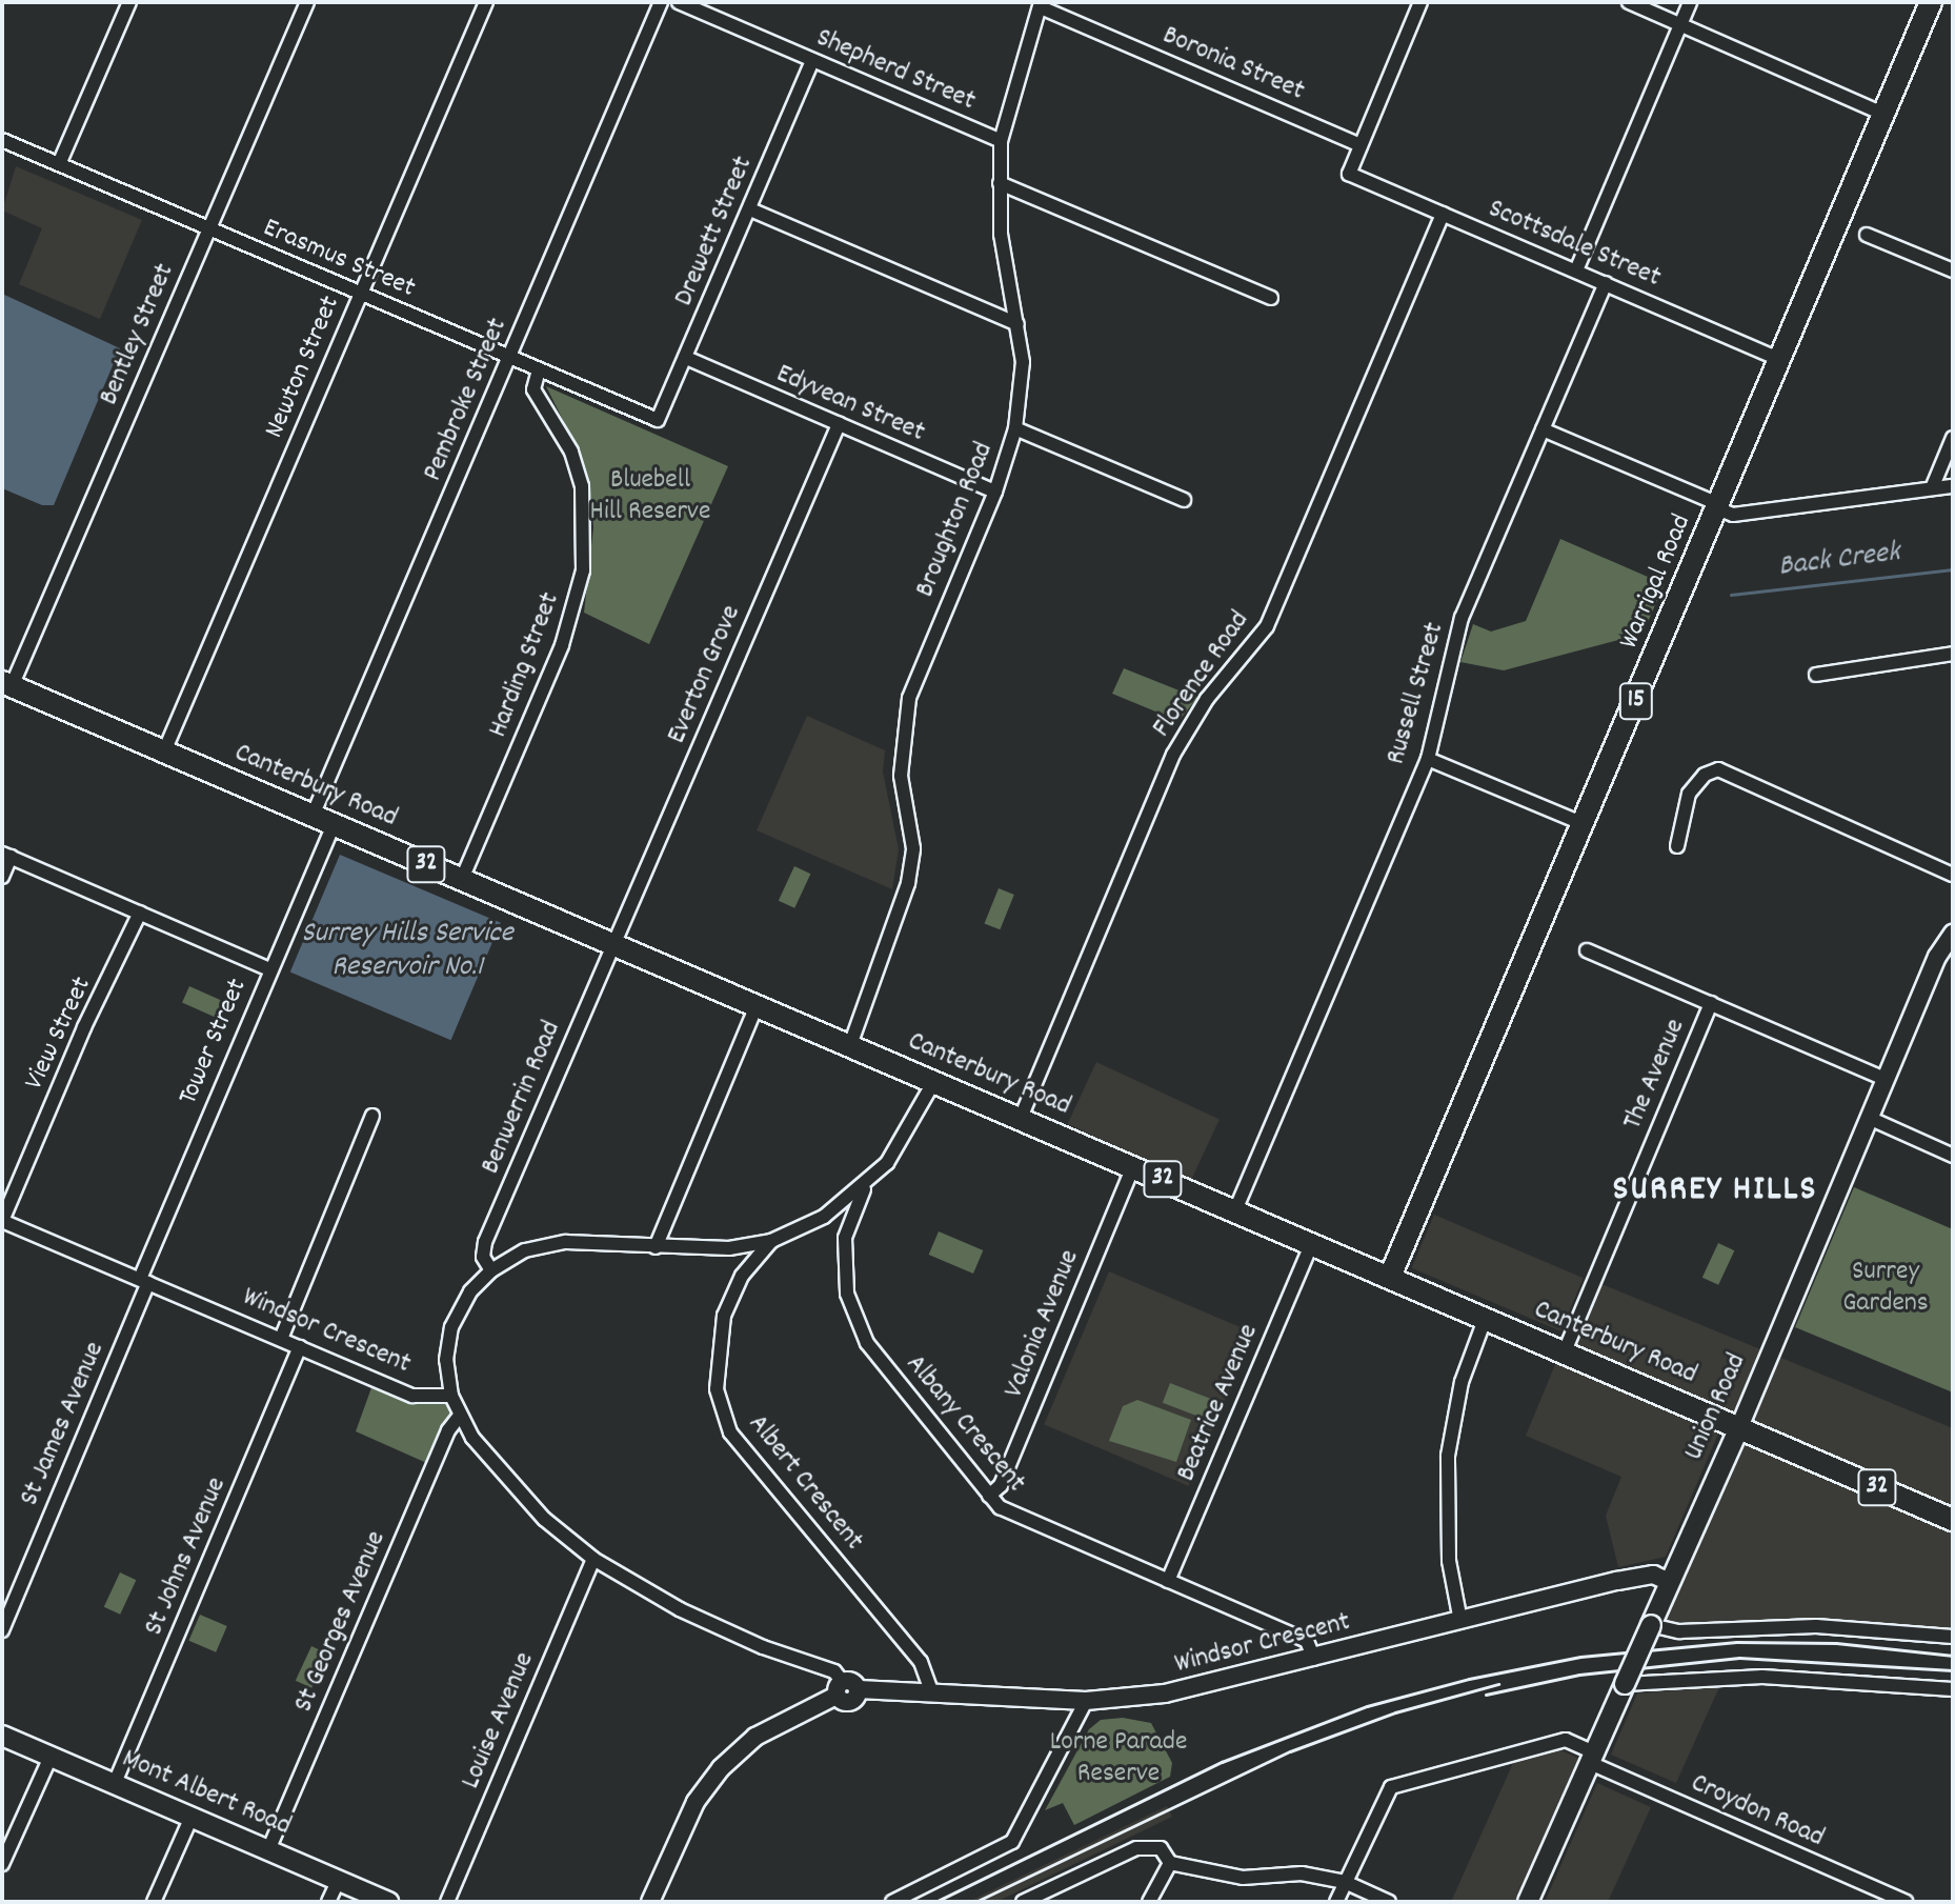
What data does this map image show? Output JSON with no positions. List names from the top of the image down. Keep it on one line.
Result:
{"streets":{"main road":["Warrigal Road","15","Canterbury Road","32","Union Road","Mont Albert Road"],"street":["Boronia Street","Shepherd Street","Drewett Street","Scottsdale Street","Erasmus Street","Bentley Street","Newton Street","Pembroke Street","Edyvean Street","Broughton Road","Harding Street","Everton Grove","Florence Road","Russell Street","View Street","Tower Street","The Avenue","Benwerrin Road","Valonia Avenue","Windsor Crescent","Beatrice Avenue","St James Avenue","Albany Crescent","Albert Crescent","St Johns Avenue","St Georges Avenue","Louise Avenue","Croydon Road"]},"crossings":[["Boronia Street","Scottsdale Street"],["Boronia Street","Broughton Road"],["Shepherd Street","Drewett Street"],["Shepherd Street","Broughton Road"],["Drewett Street","Erasmus Street"],["Drewett Street","Edyvean Street"],["Scottsdale Street","Warrigal Road"],["Scottsdale Street","Florence Road"],["Scottsdale Street","Russell Street"],["Erasmus Street","Bentley Street"],["Erasmus Street","Newton Street"],["Erasmus Street","Pembroke Street"],["Erasmus Street","Harding Street"],["Bentley Street","Canterbury Road"],["Newton Street","Canterbury Road"],["Pembroke Street","Canterbury Road"],["Edyvean Street","Broughton Road"],["Edyvean Street","Everton Grove"],["Broughton Road","Canterbury Road"],["Warrigal Road","Canterbury Road"],["Harding Street","Canterbury Road"],["Everton Grove","Canterbury Road"],["Everton Grove","Benwerrin Road"],["Florence Road","Canterbury Road"],["Russell Street","Canterbury Road"],["Canterbury Road","Tower Street"],["Canterbury Road","The Avenue"],["Canterbury Road","Benwerrin Road"],["Canterbury Road","Valonia Avenue"],["Canterbury Road","Beatrice Avenue"],["Canterbury Road","Union Road"],["View Street","Windsor Crescent"],["Tower Street","Windsor Crescent"],["Tower Street","St James Avenue"],["Valonia Avenue","Albany Crescent"],["Windsor Crescent","Union Road"],["Windsor Crescent","St James Avenue"],["Windsor Crescent","Albany Crescent"],["Windsor Crescent","Albert Crescent"],["Windsor Crescent","St Johns Avenue"],["Windsor Crescent","St Georges Avenue"],["Windsor Crescent","Louise Avenue"],["Beatrice Avenue","Albany Crescent"],["Union Road","Croydon Road"],["St Johns Avenue","Mont Albert Road"],["St Georges Avenue","Mont Albert Road"]],"districts":["SURREY HILLS"],"water":["Back Creek","Surrey Hills Service Reservoir No.1"],"parks":["Bluebell Hill Reserve","Surrey Gardens","Lorne Parade Reserve"]}
